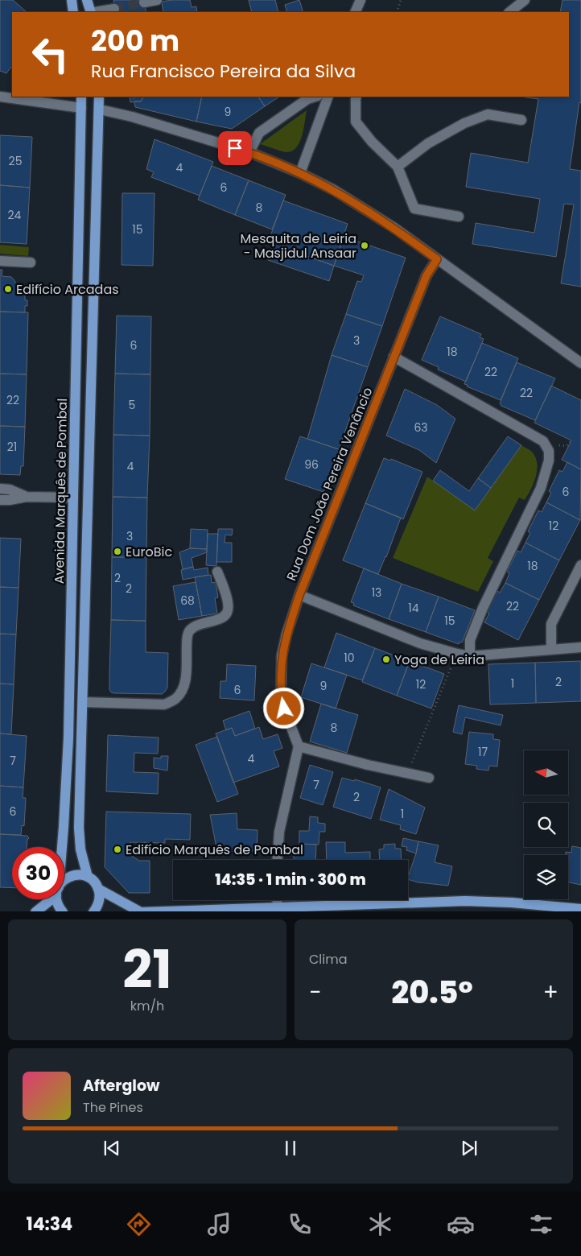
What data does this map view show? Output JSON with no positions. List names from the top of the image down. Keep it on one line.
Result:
{"streets":{"main road":["Avenida Marquês de Pombal"],"street":["Rua Dom João Pereira Venâncio"]},"places":["Mesquita de Leiria - Masjidul Ansaar","Edifício Arcadas","EuroBic","Yoga de Leiria","Edifício Marquês de Pombal"],"house_numbers":["9","25","4","6","8","24","15","3","6","18","22","22","22","5","63","21","96","4","6","12","3","18","2","2","13","68","22","14","15","10","2","1","12","9","6","8","17","4","7","7","2","6","1"],"north":"left","page":{"turn":["200 m","Rua Francisco Pereira da Silva"],"limit":"30","trip":"14:35 · 1 min · 300 m","tile":[["21","km/h"],"Clima"],"heat":["−","20.5°","+"],"song":["Afterglow","The Pines"],"tabs":"14:34"}}
